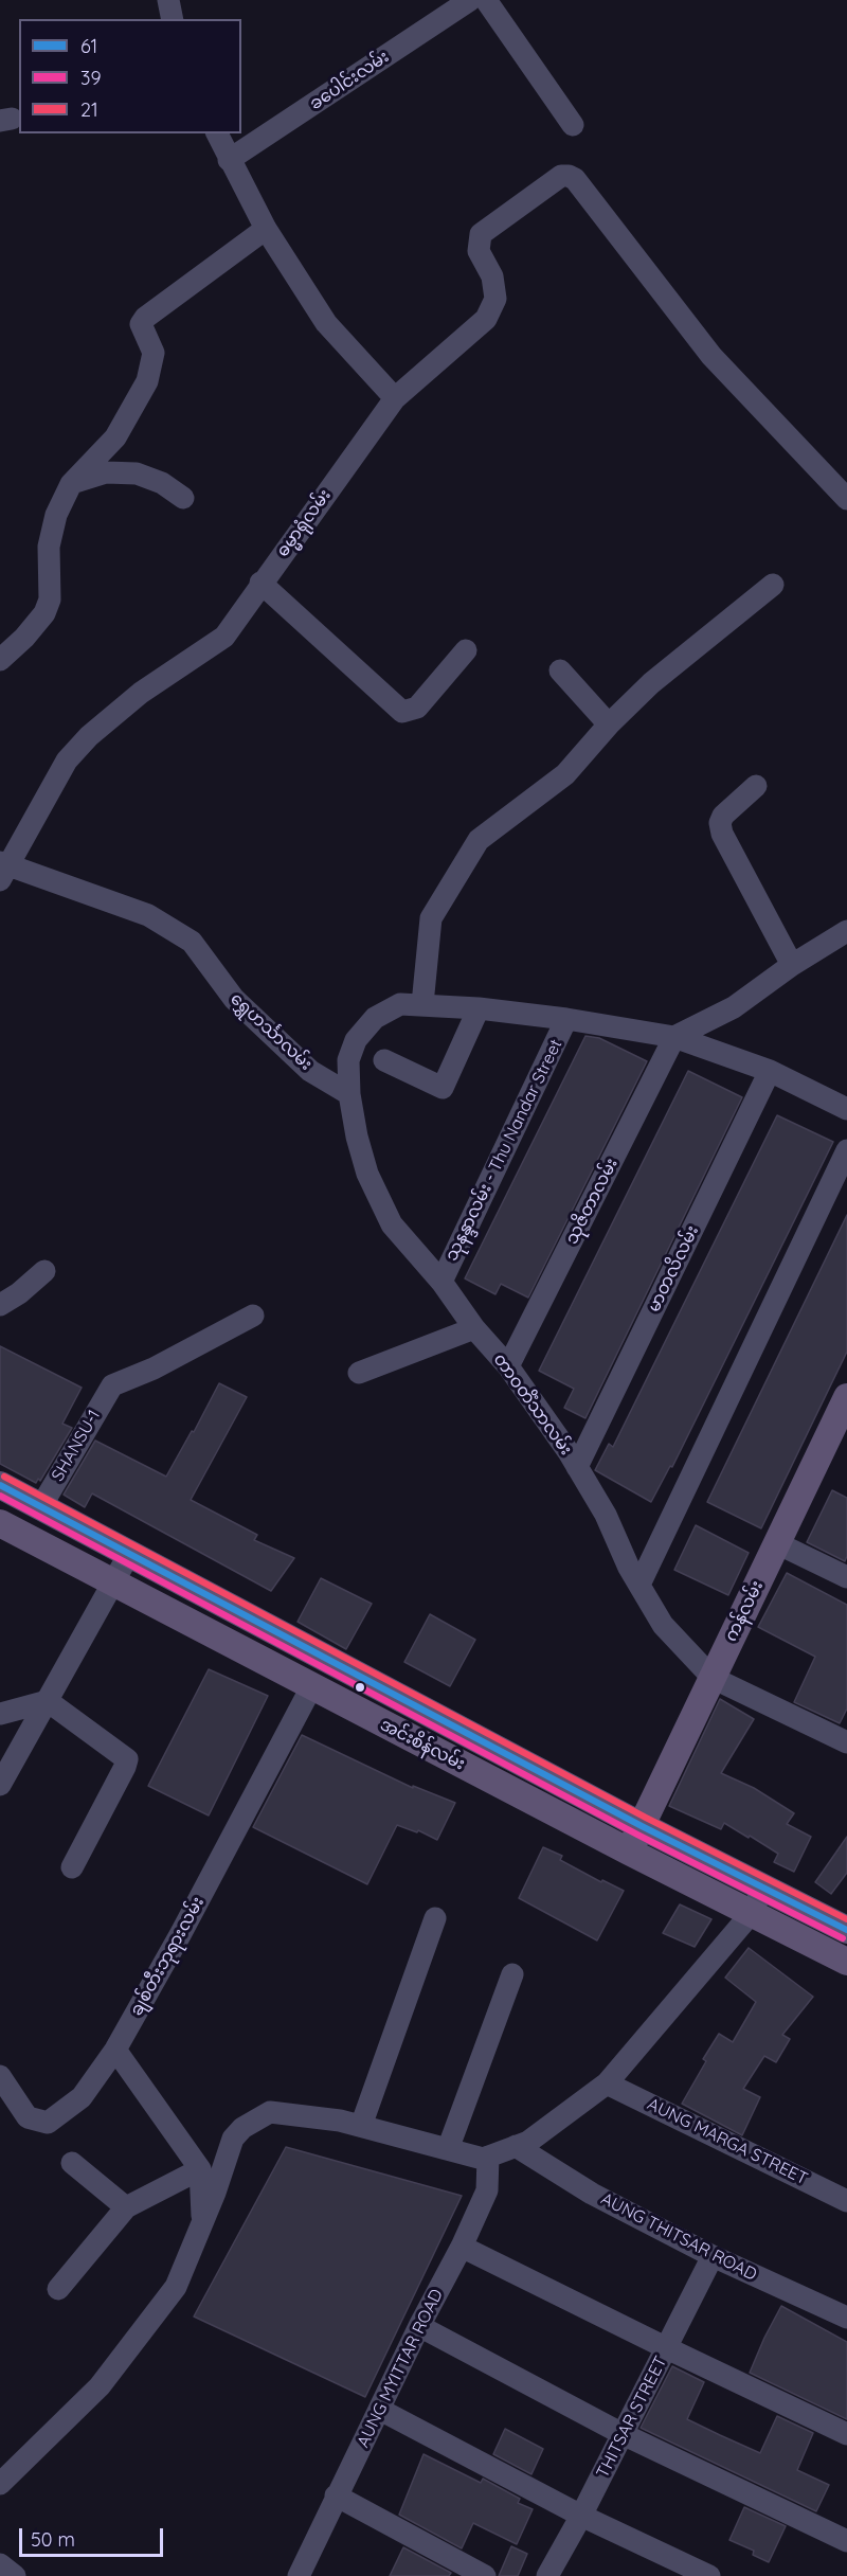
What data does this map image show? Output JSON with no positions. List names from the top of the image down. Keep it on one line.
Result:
{"streets":{"main road":["ကန်လမ်း","အင်းစိန်လမ်း"],"street":["ခပေါင်းလမ်း","ဓမ္မာရုံလမ်း","ရွှေဟင်္သာလမ်း","သုနန္ဒာလမ်း - Thu Nandar Street","သုဇိတာလမ်း","မာတလိလမ်း","တာဝတိံသာလမ်း","SHANSU-1","ချစ်တီးဘုရားလမ်း","AUNG MARGA STREET","AUNG THITSAR ROAD","AUNG MYITTAR ROAD","THITSAR STREET"]},"crossings":[["ဓမ္မာရုံလမ်း","ရွှေဟင်္သာလမ်း"],["ရွှေဟင်္သာလမ်း","တာဝတိံသာလမ်း"],["သုနန္ဒာလမ်း - Thu Nandar Street","တာဝတိံသာလမ်း"],["သုဇိတာလမ်း","တာဝတိံသာလမ်း"],["မာတလိလမ်း","တာဝတိံသာလမ်း"],["တာဝတိံသာလမ်း","ကန်လမ်း"],["ကန်လမ်း","အင်းစိန်လမ်း"],["အင်းစိန်လမ်း","ချစ်တီးဘုရားလမ်း"],["AUNG THITSAR ROAD","THITSAR STREET"]],"lines":["transit line 21","transit line 61","transit line 39"],"legend":["61","39","21"],"scale_bar":"50 m"}
